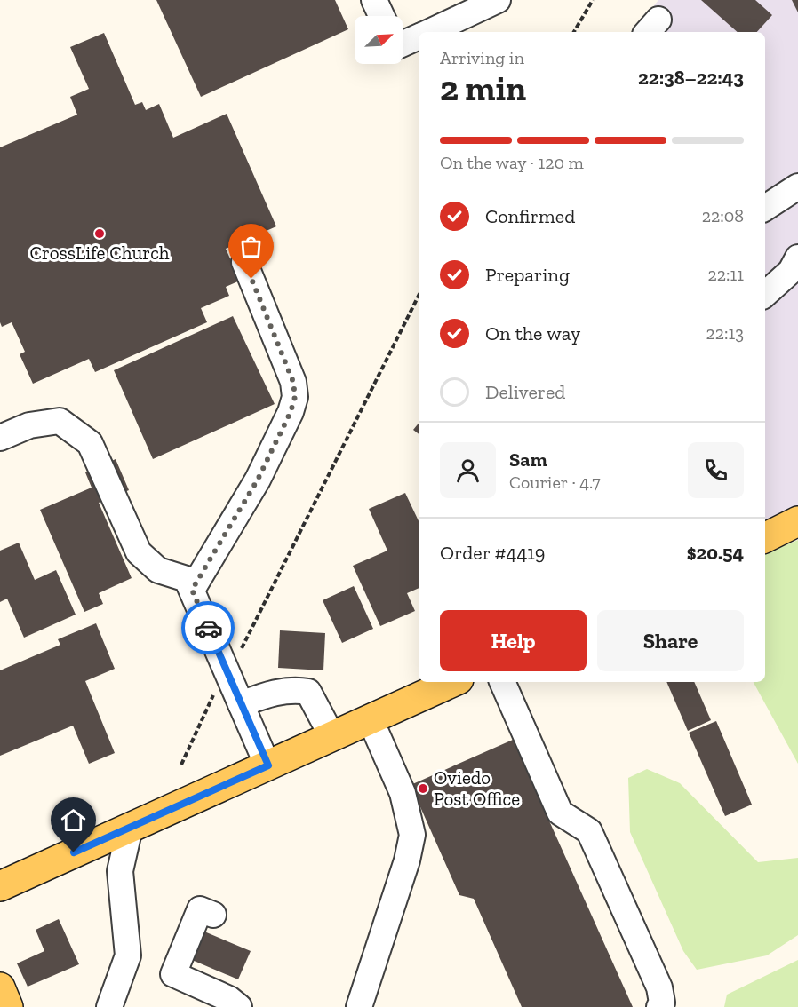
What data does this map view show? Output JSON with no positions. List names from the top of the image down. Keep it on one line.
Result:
{"places":["CrossLife Church","Oviedo Post Office"],"north":"top right","page":{"heading":["2 min","Arriving in","22:38–22:43"],"panel":["Sam","Courier · 4.7","Order #4419","$20.54"],"bar":"On the way · 120 m","list":[["Confirmed","22:08"],["Preparing","22:11"],["On the way","22:13"],"Delivered"],"buttons":["Help","Share"]}}
